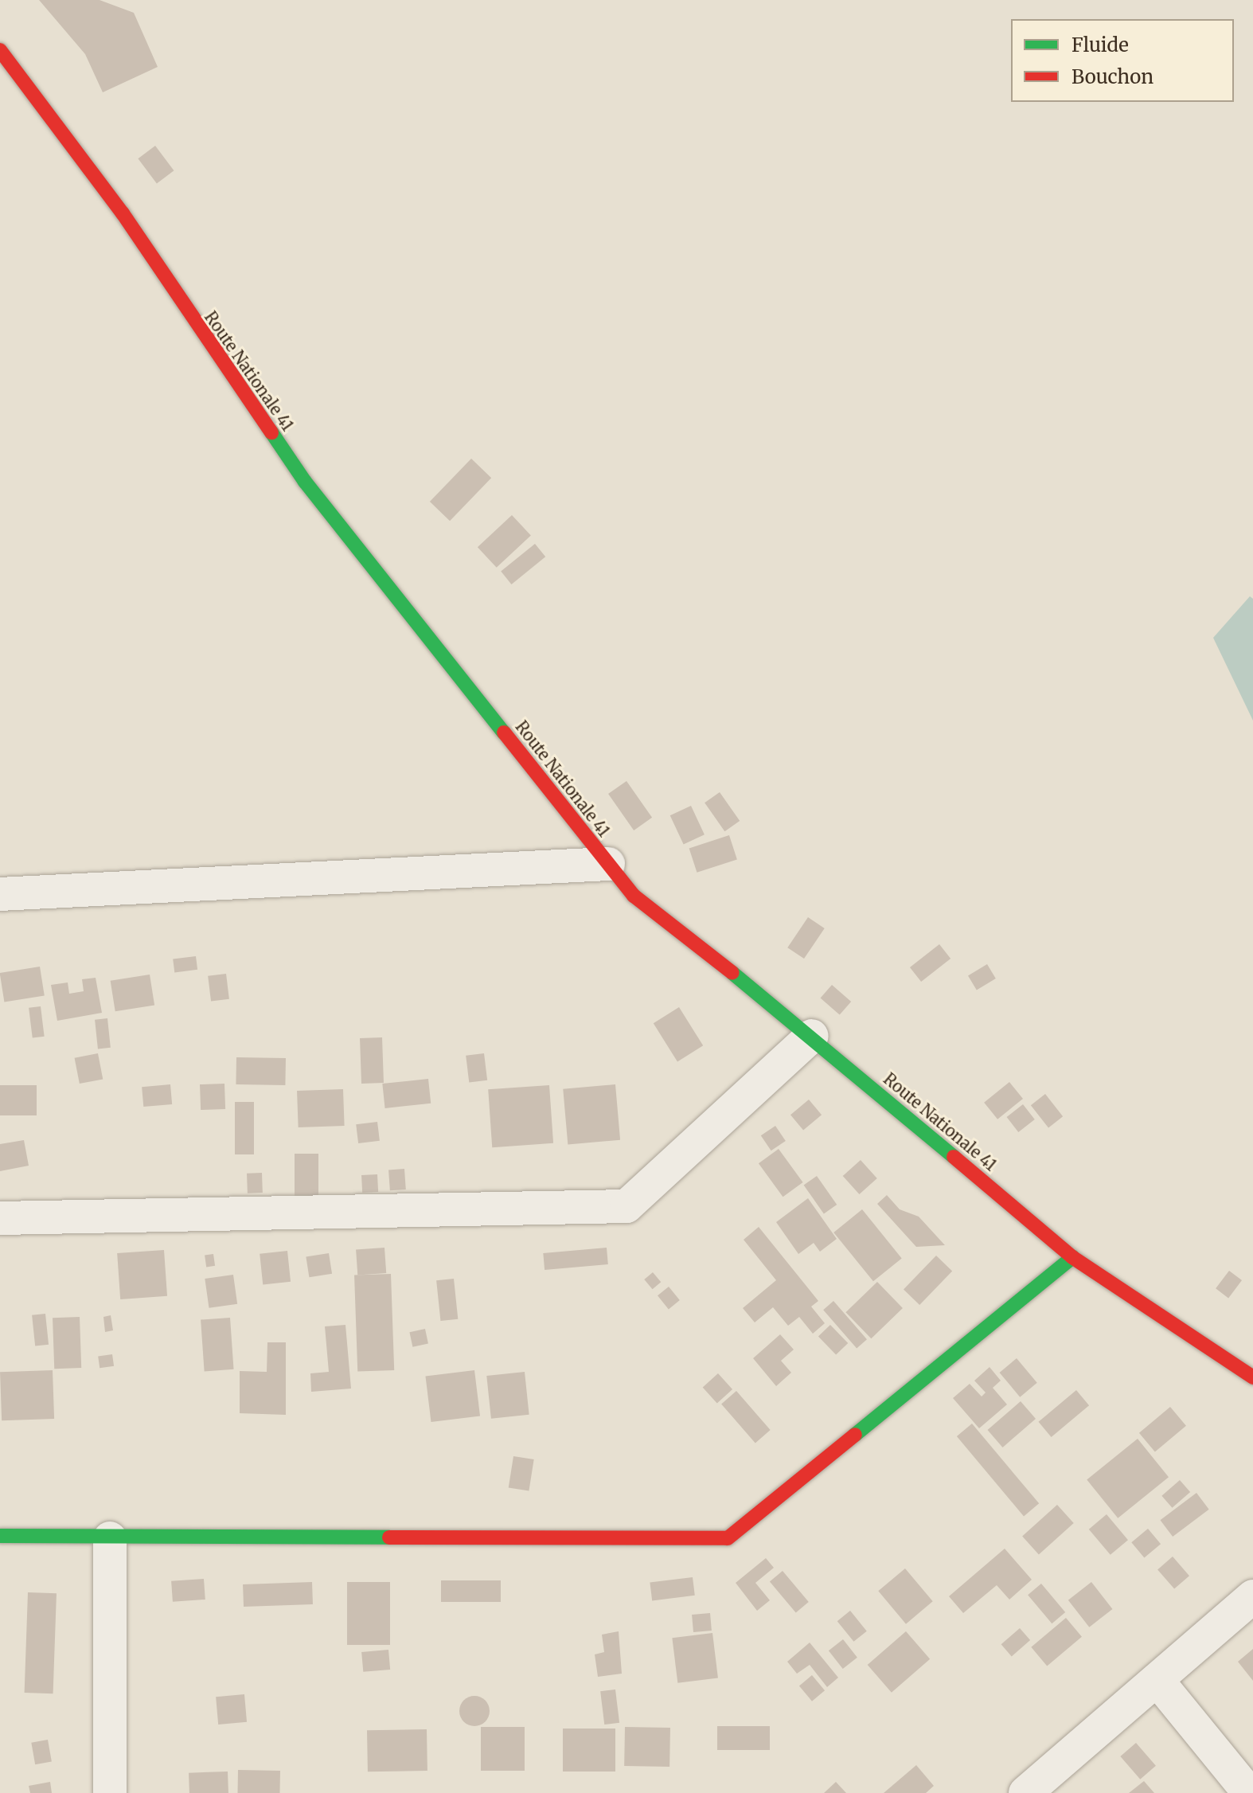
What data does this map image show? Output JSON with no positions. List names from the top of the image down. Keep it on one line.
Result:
{"streets":{"street":["Route Nationale 41"]},"legend":["Fluide","Bouchon"]}
